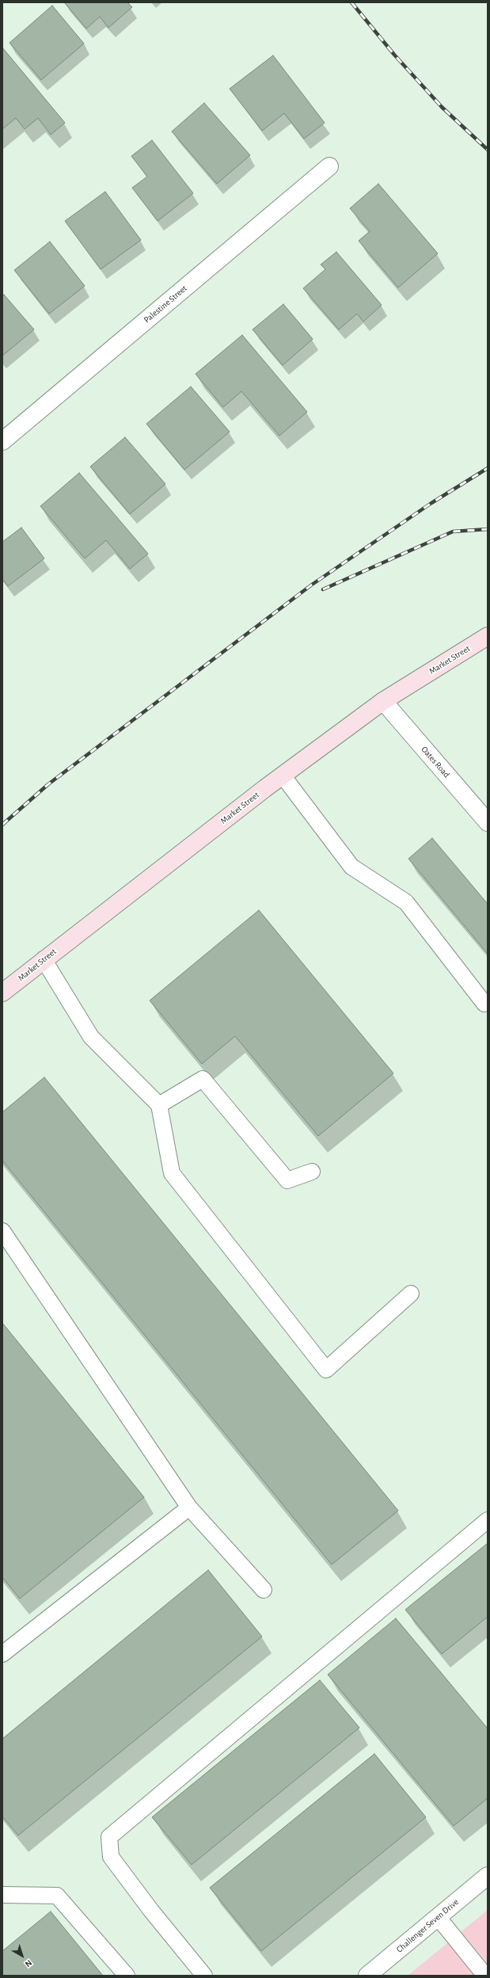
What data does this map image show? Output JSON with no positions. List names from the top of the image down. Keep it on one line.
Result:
{"streets":{"main road":["Market Street"],"street":["Palestine Street","Oates Road","Challenger Seven Drive"]},"crossings":[["Market Street","Oates Road"]],"north":"bottom right"}
